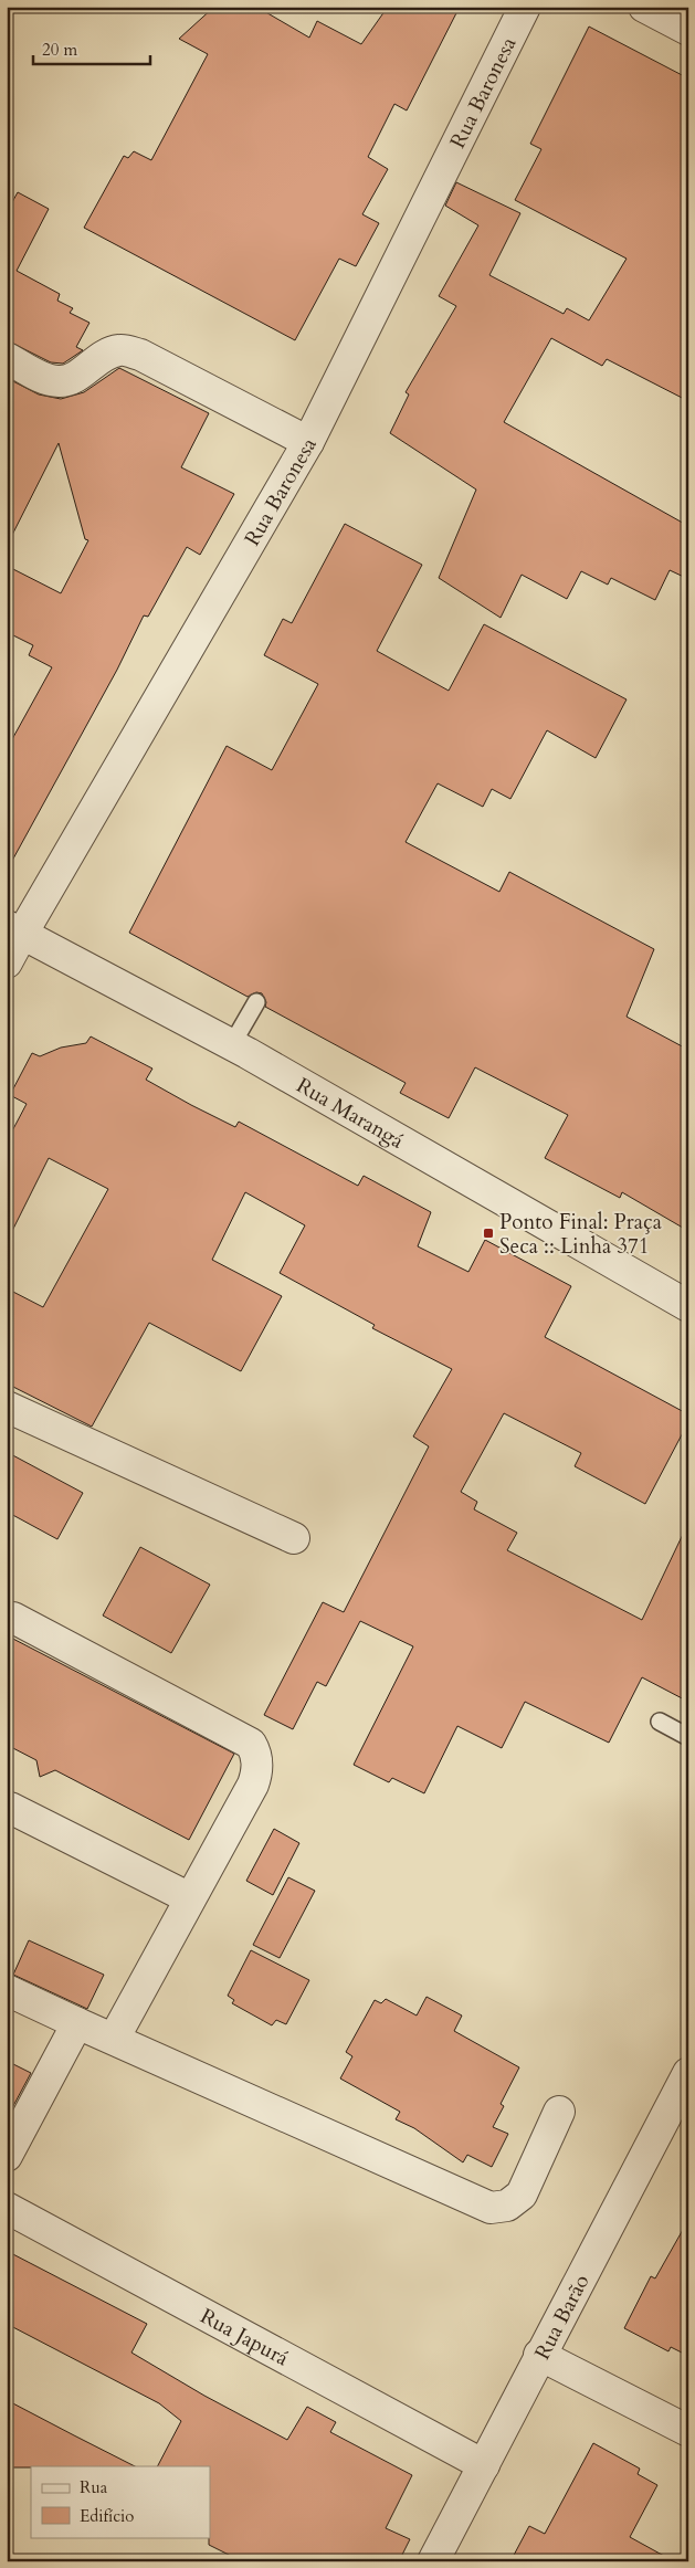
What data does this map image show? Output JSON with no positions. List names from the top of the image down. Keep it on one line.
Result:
{"streets":{"street":["Rua Baronesa","Rua Marangá","Rua Barão","Rua Japurá"]},"crossings":[["Rua Baronesa","Rua Marangá"],["Rua Barão","Rua Japurá"]],"places":{"transit":["Ponto Final: Praça Seca :: Linha 371"]},"legend":["Rua","Edifício"],"scale_bar":"20 m"}
